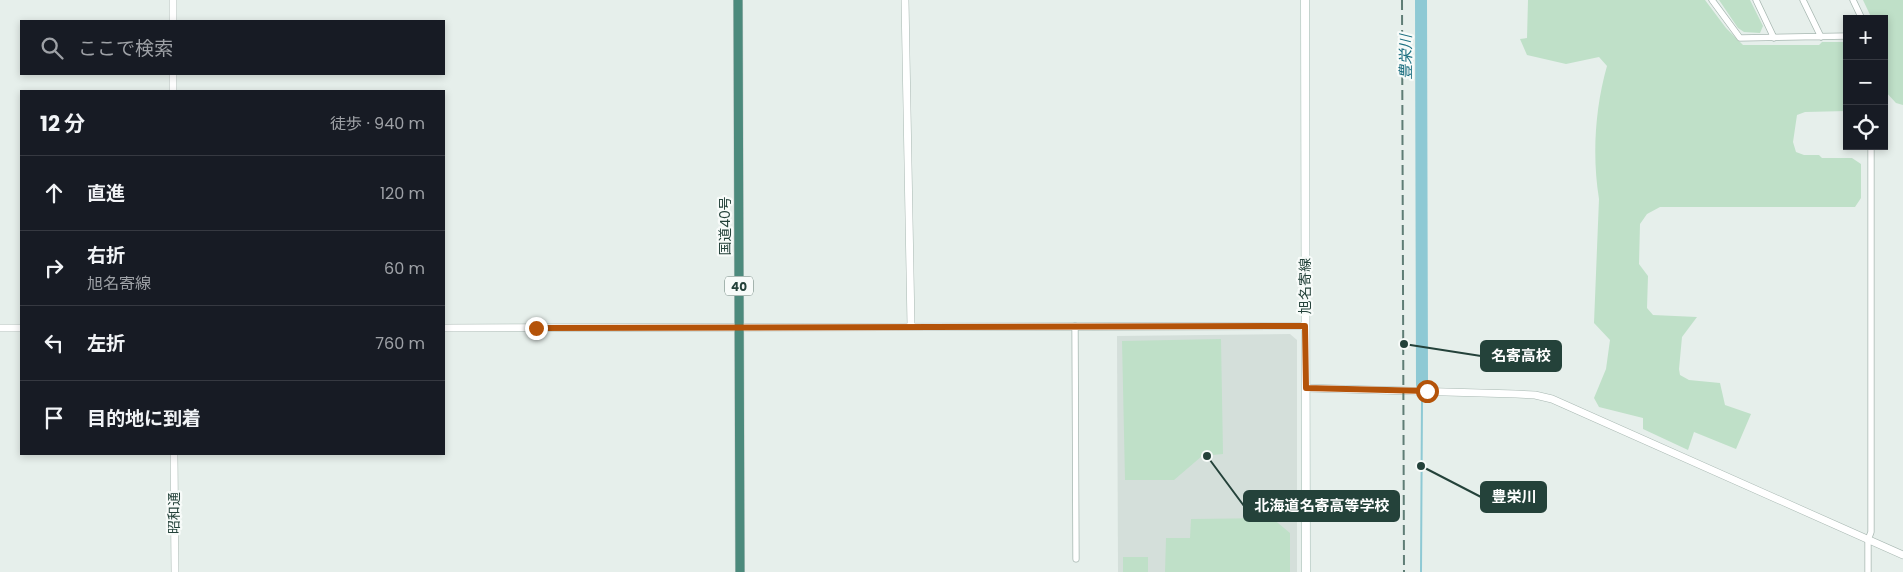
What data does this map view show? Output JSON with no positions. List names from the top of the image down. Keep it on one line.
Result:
{"streets":{"highway":["国道40号","40"],"main road":["旭名寄線"],"street":["昭和通"]},"water":["豊栄川"],"places":["名寄高校","北海道名寄高等学校","豊栄川"],"page":{"map_buttons":["+","−"],"search":"ここで検索","heading":["12 分","徒歩 · 940 m"],"list":[["直進","120 m"],["右折","旭名寄線","60 m"],["左折","760 m"],"目的地に到着"]}}
